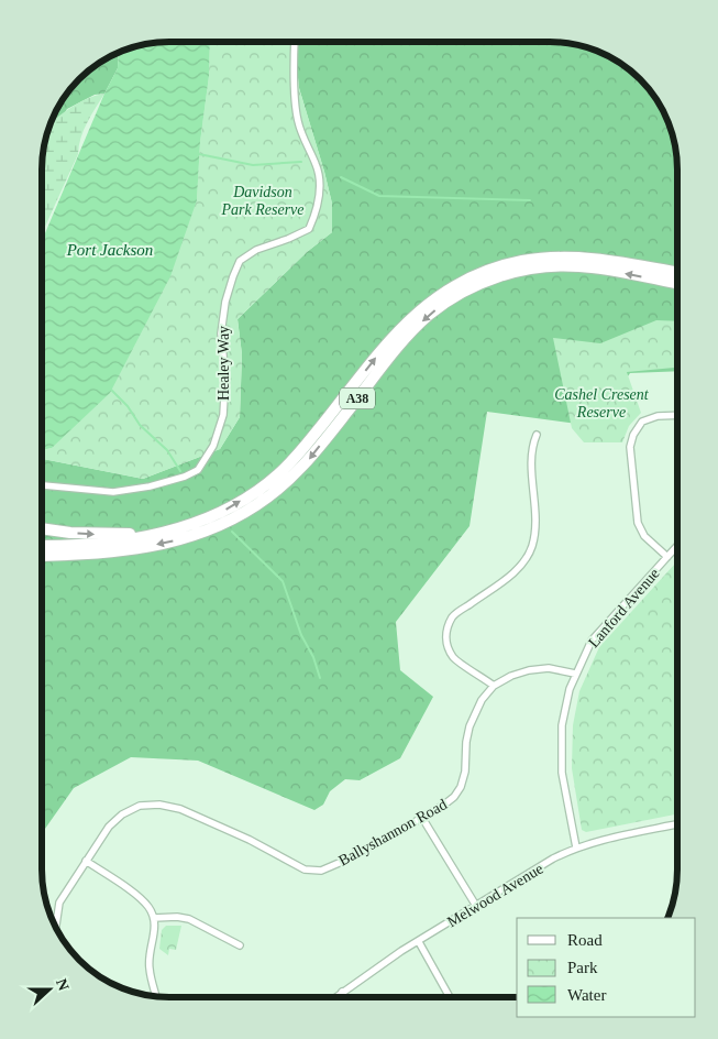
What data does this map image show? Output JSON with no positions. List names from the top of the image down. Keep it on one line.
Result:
{"streets":{"highway":["A38"],"street":["Healey Way","Lanford Avenue","Ballyshannon Road","Melwood Avenue"]},"crossings":[["Lanford Avenue","Ballyshannon Road"],["Lanford Avenue","Melwood Avenue"]],"water":["Port Jackson"],"parks":["Davidson Park Reserve","Cashel Cresent Reserve"],"legend":["Road","Park","Water"],"north":"right"}
